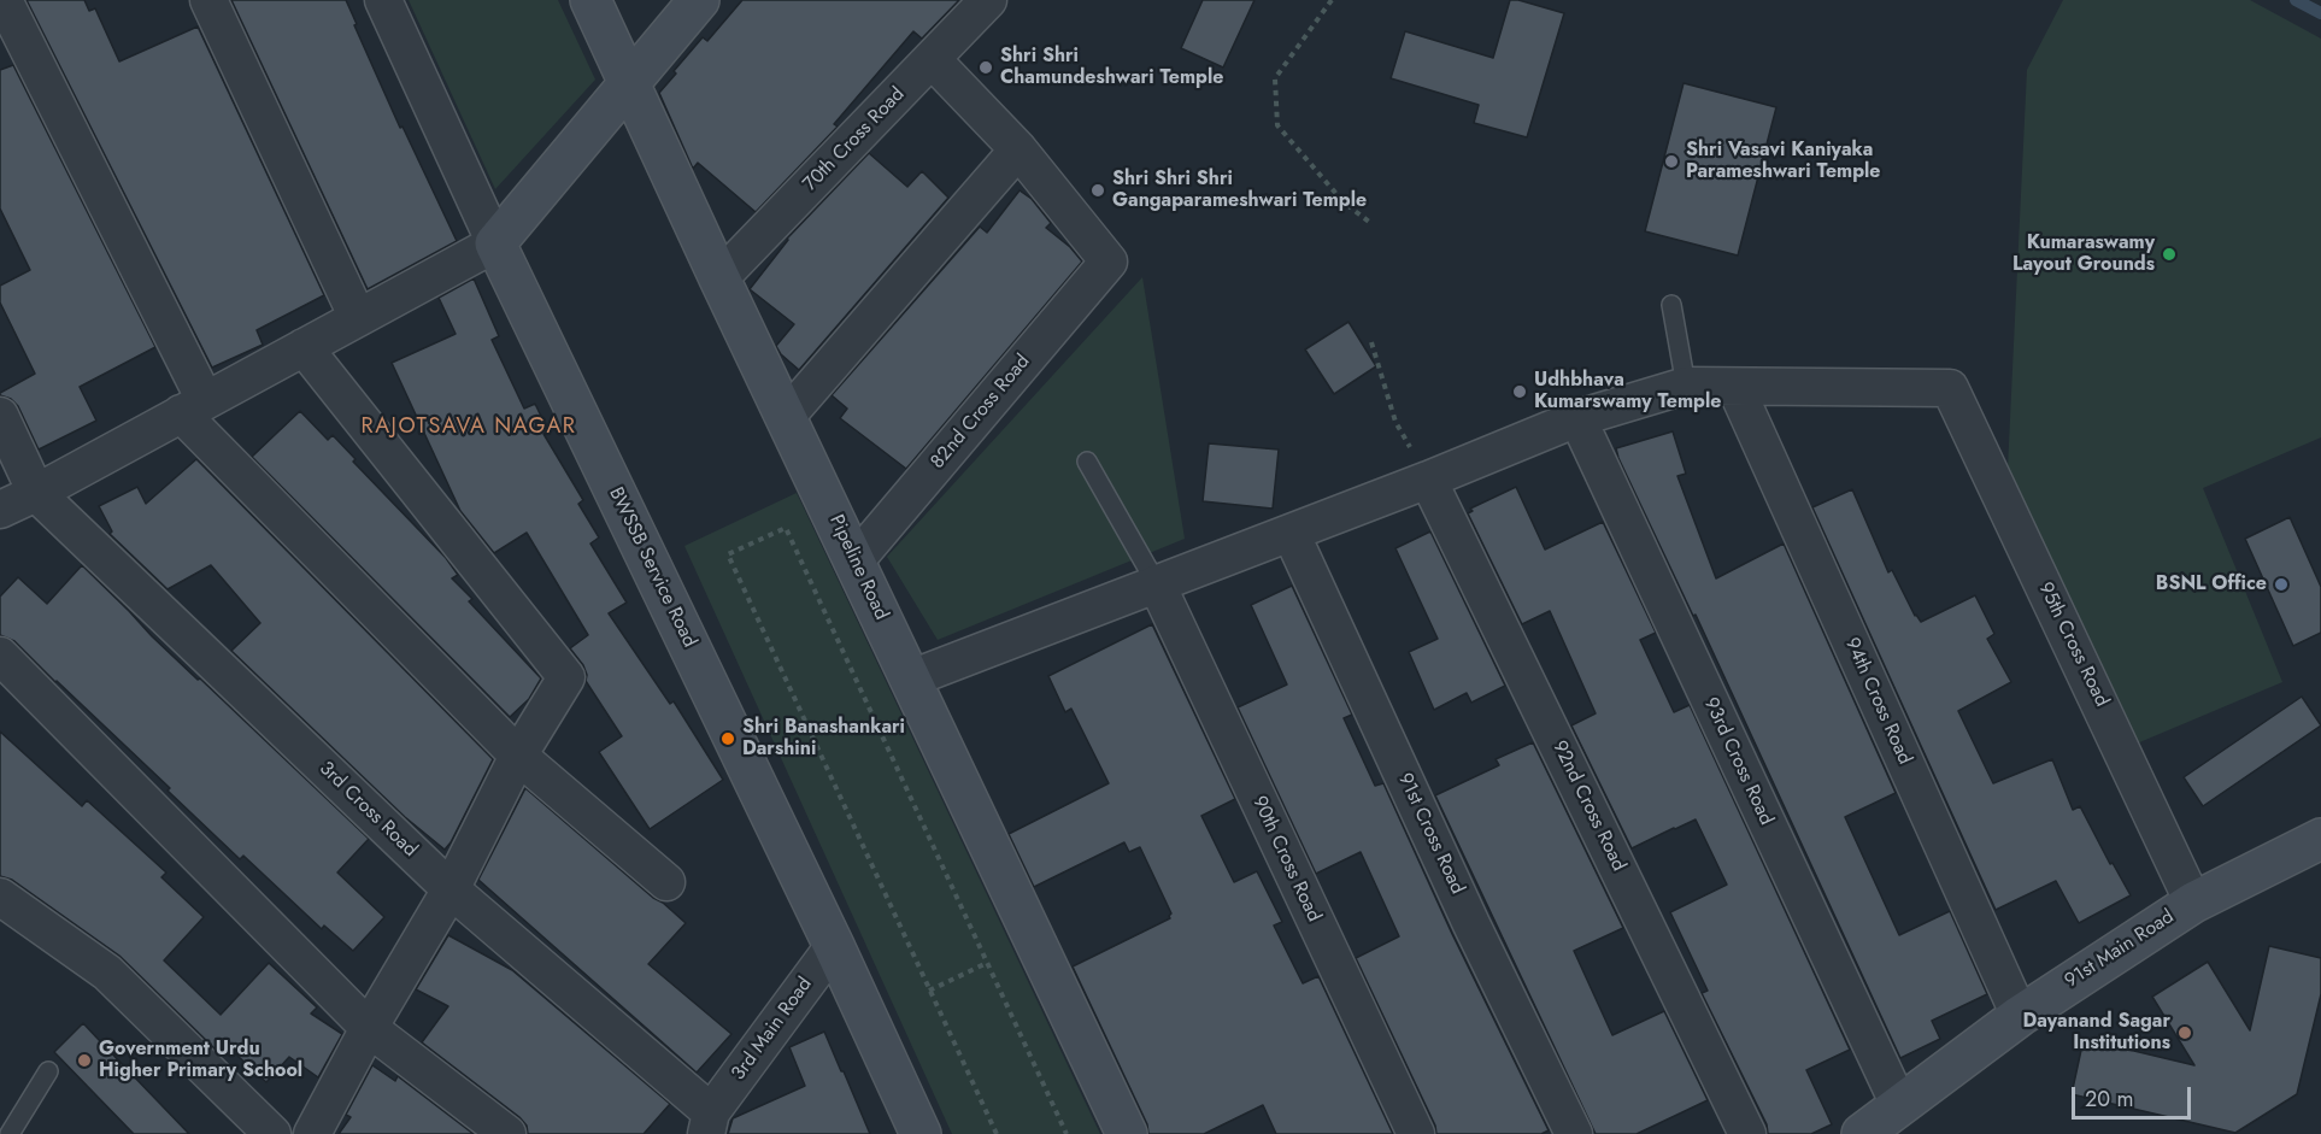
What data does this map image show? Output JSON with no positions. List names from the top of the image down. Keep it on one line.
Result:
{"streets":{"street":["70th Cross Road","82nd Cross Road","BWSSB Service Road","Pipeline Road","95th Cross Road","94th Cross Road","93rd Cross Road","92nd Cross Road","3rd Cross Road","91st Cross Road","90th Cross Road","91st Main Road","3rd Main Road"]},"crossings":[["70th Cross Road","Pipeline Road"],["82nd Cross Road","Pipeline Road"],["BWSSB Service Road","3rd Main Road"],["95th Cross Road","94th Cross Road"],["95th Cross Road","91st Main Road"],["94th Cross Road","91st Main Road"],["93rd Cross Road","91st Main Road"],["3rd Cross Road","3rd Main Road"]],"districts":["RAJOTSAVA NAGAR"],"places":["Shri Shri Chamundeshwari Temple","Shri Vasavi Kaniyaka Parameshwari Temple","Shri Shri Shri Gangaparameshwari Temple","Kumaraswamy Layout Grounds","Udhbhava Kumarswamy Temple","BSNL Office","Shri Banashankari Darshini","Dayanand Sagar Institutions","Government Urdu Higher Primary School"],"scale_bar":"20 m"}
